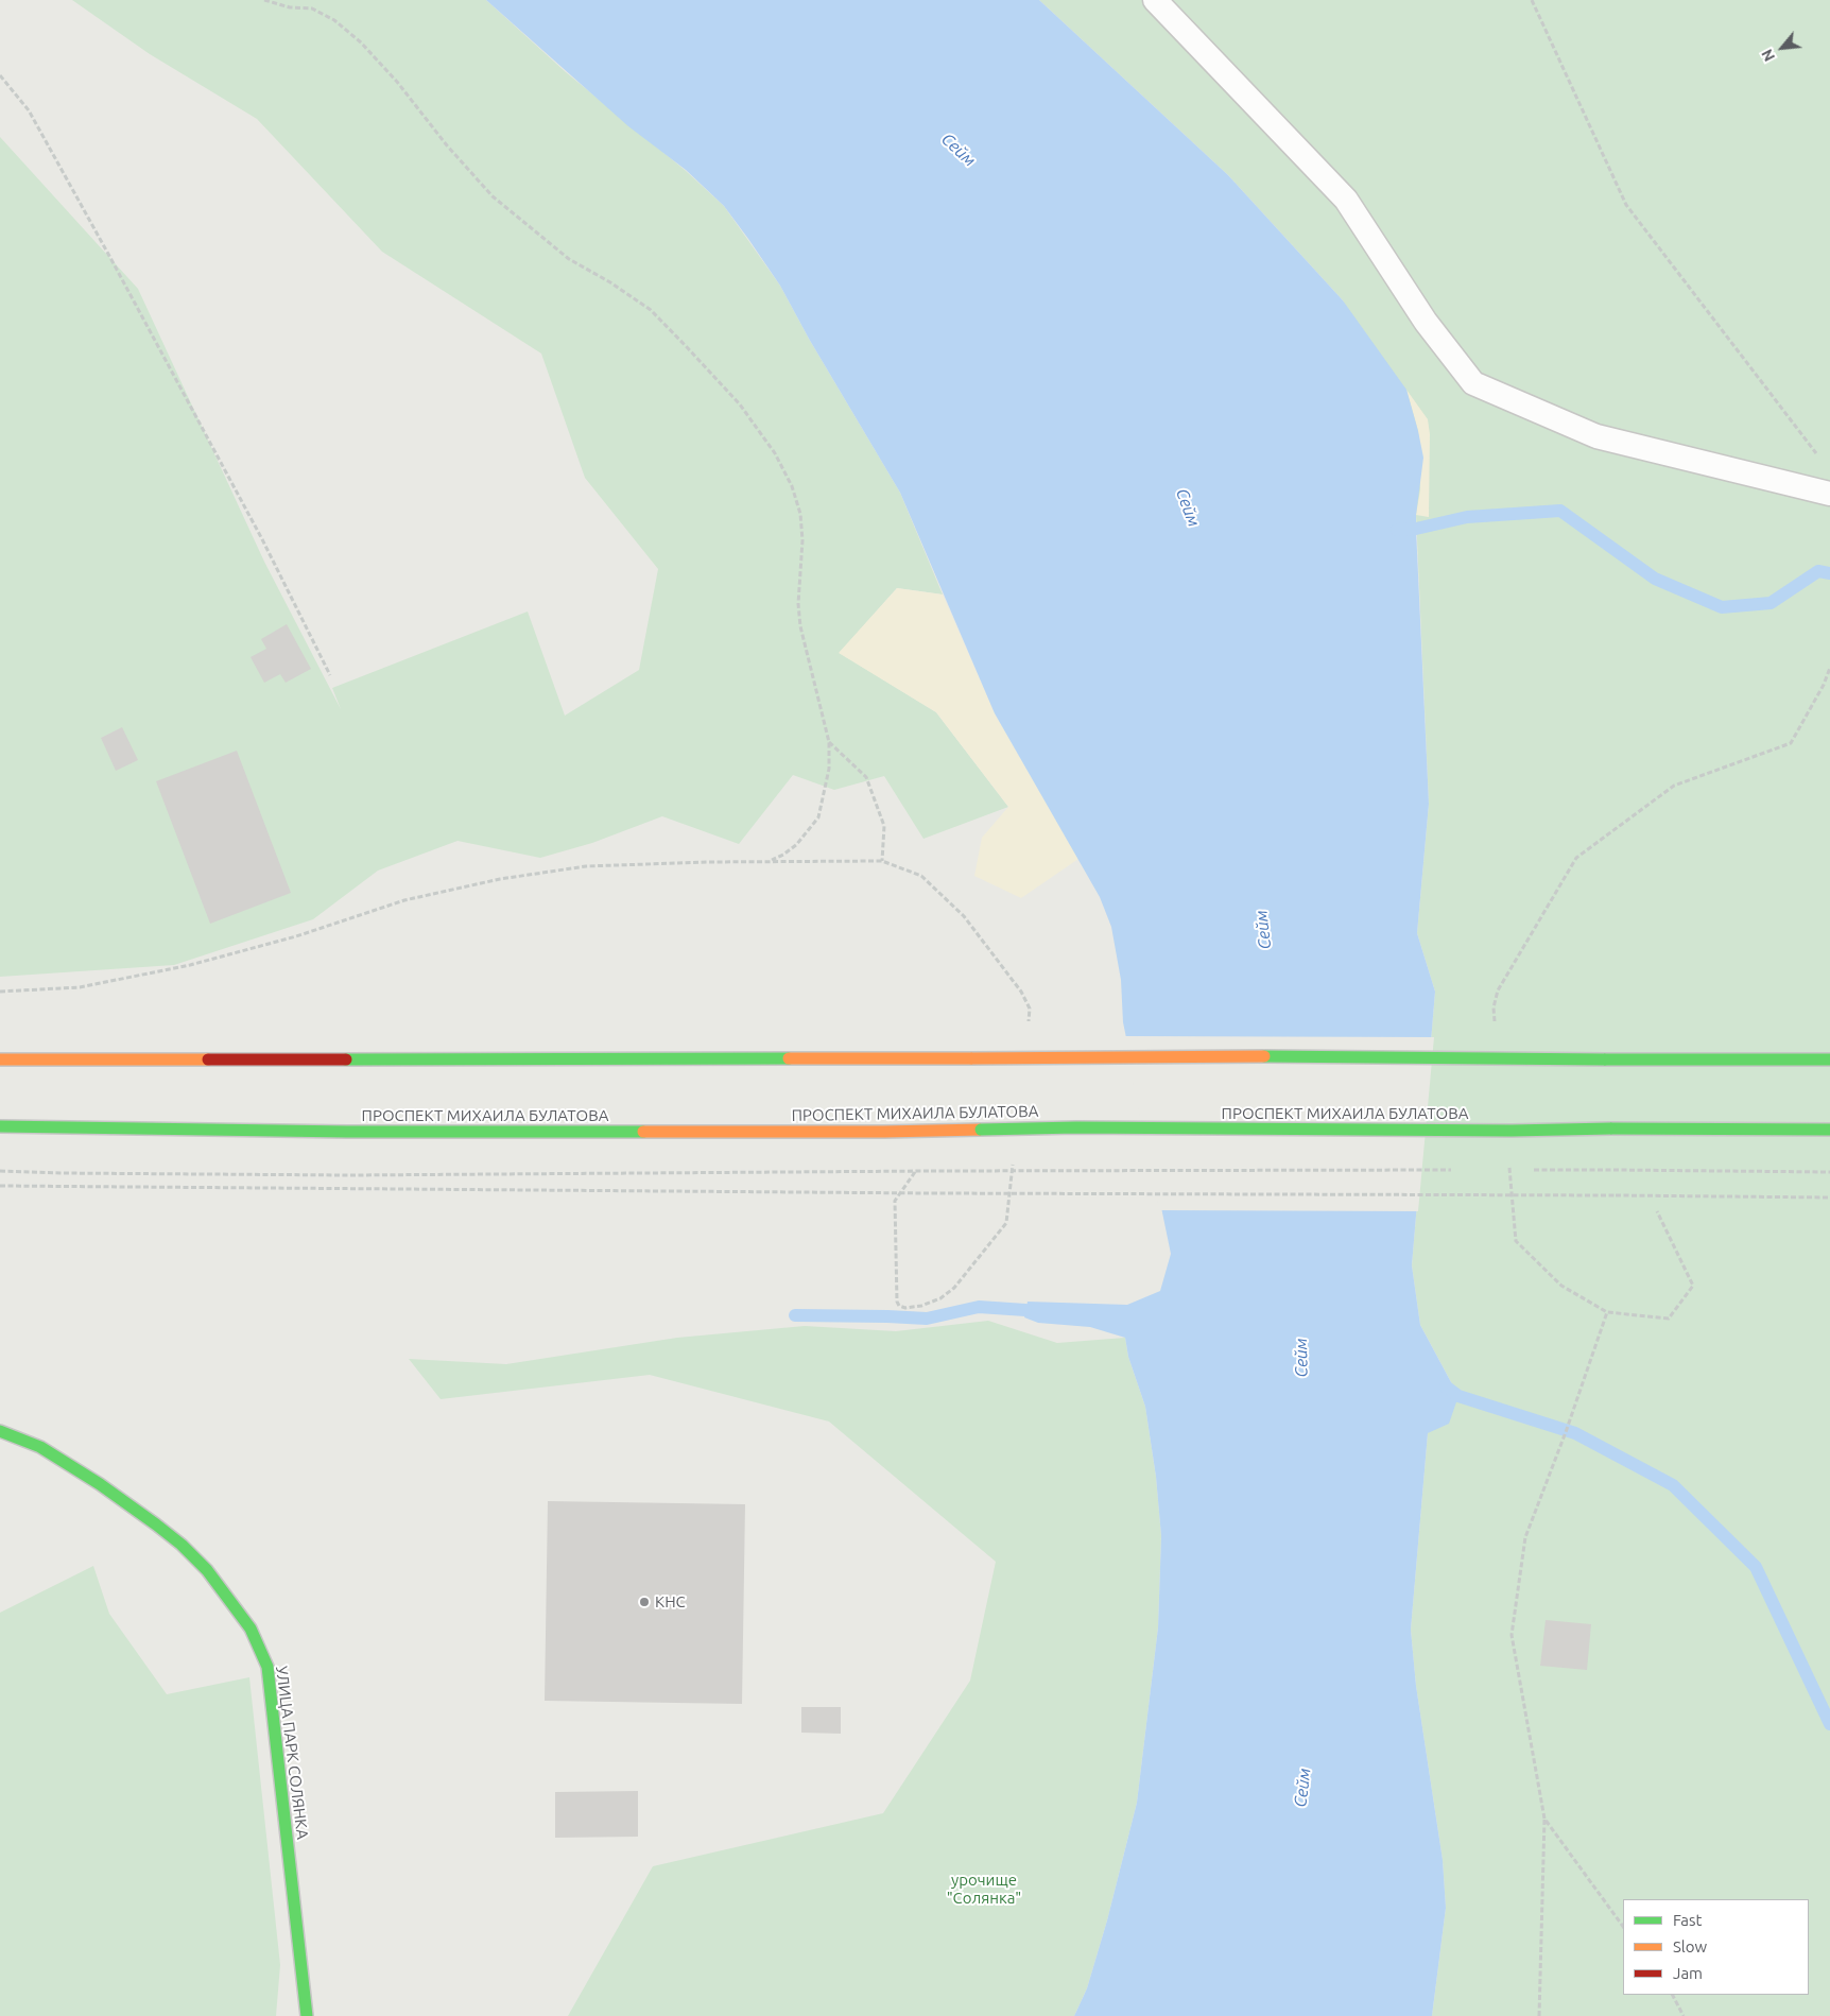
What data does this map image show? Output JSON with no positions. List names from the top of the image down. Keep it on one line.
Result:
{"streets":{"street":["ПРОСПЕКТ МИХАИЛА БУЛАТОВА","УЛИЦА ПАРК СОЛЯНКА"]},"water":["Сейм"],"parks":["урочище \"Солянка\""],"places":["КНС"],"legend":["Fast","Slow","Jam"],"north":"bottom left"}
